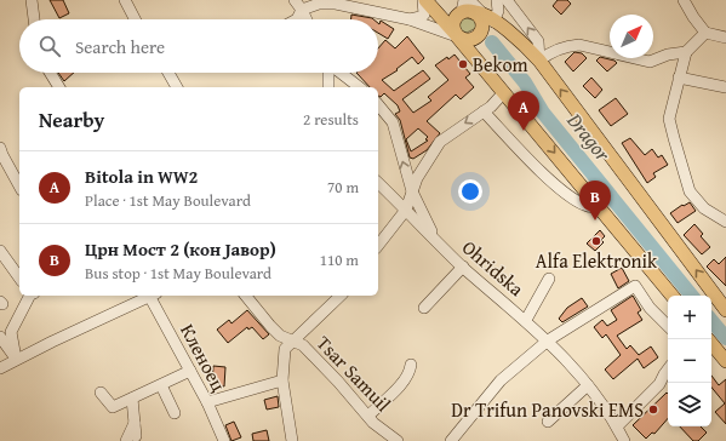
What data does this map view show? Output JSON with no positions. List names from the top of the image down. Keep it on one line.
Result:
{"streets":{"street":["Ohridska","Кленоец","Tsar Samuil"]},"water":["Dragor"],"places":["Bekom","Alfa Elektronik","Dr Trifun Panovski EMS"],"north":"top right","page":{"search":"Search here","heading":["Nearby","2 results"],"pins":["A","B"],"list":[{"mark":"A","name":"Bitola in WW2","note":"Place · 1st May Boulevard","value":"70 m"},{"mark":"B","name":"Црн Мост 2 (кон Јавор)","note":"Bus stop · 1st May Boulevard","value":"110 m"}],"map_buttons":["+","−"]}}
